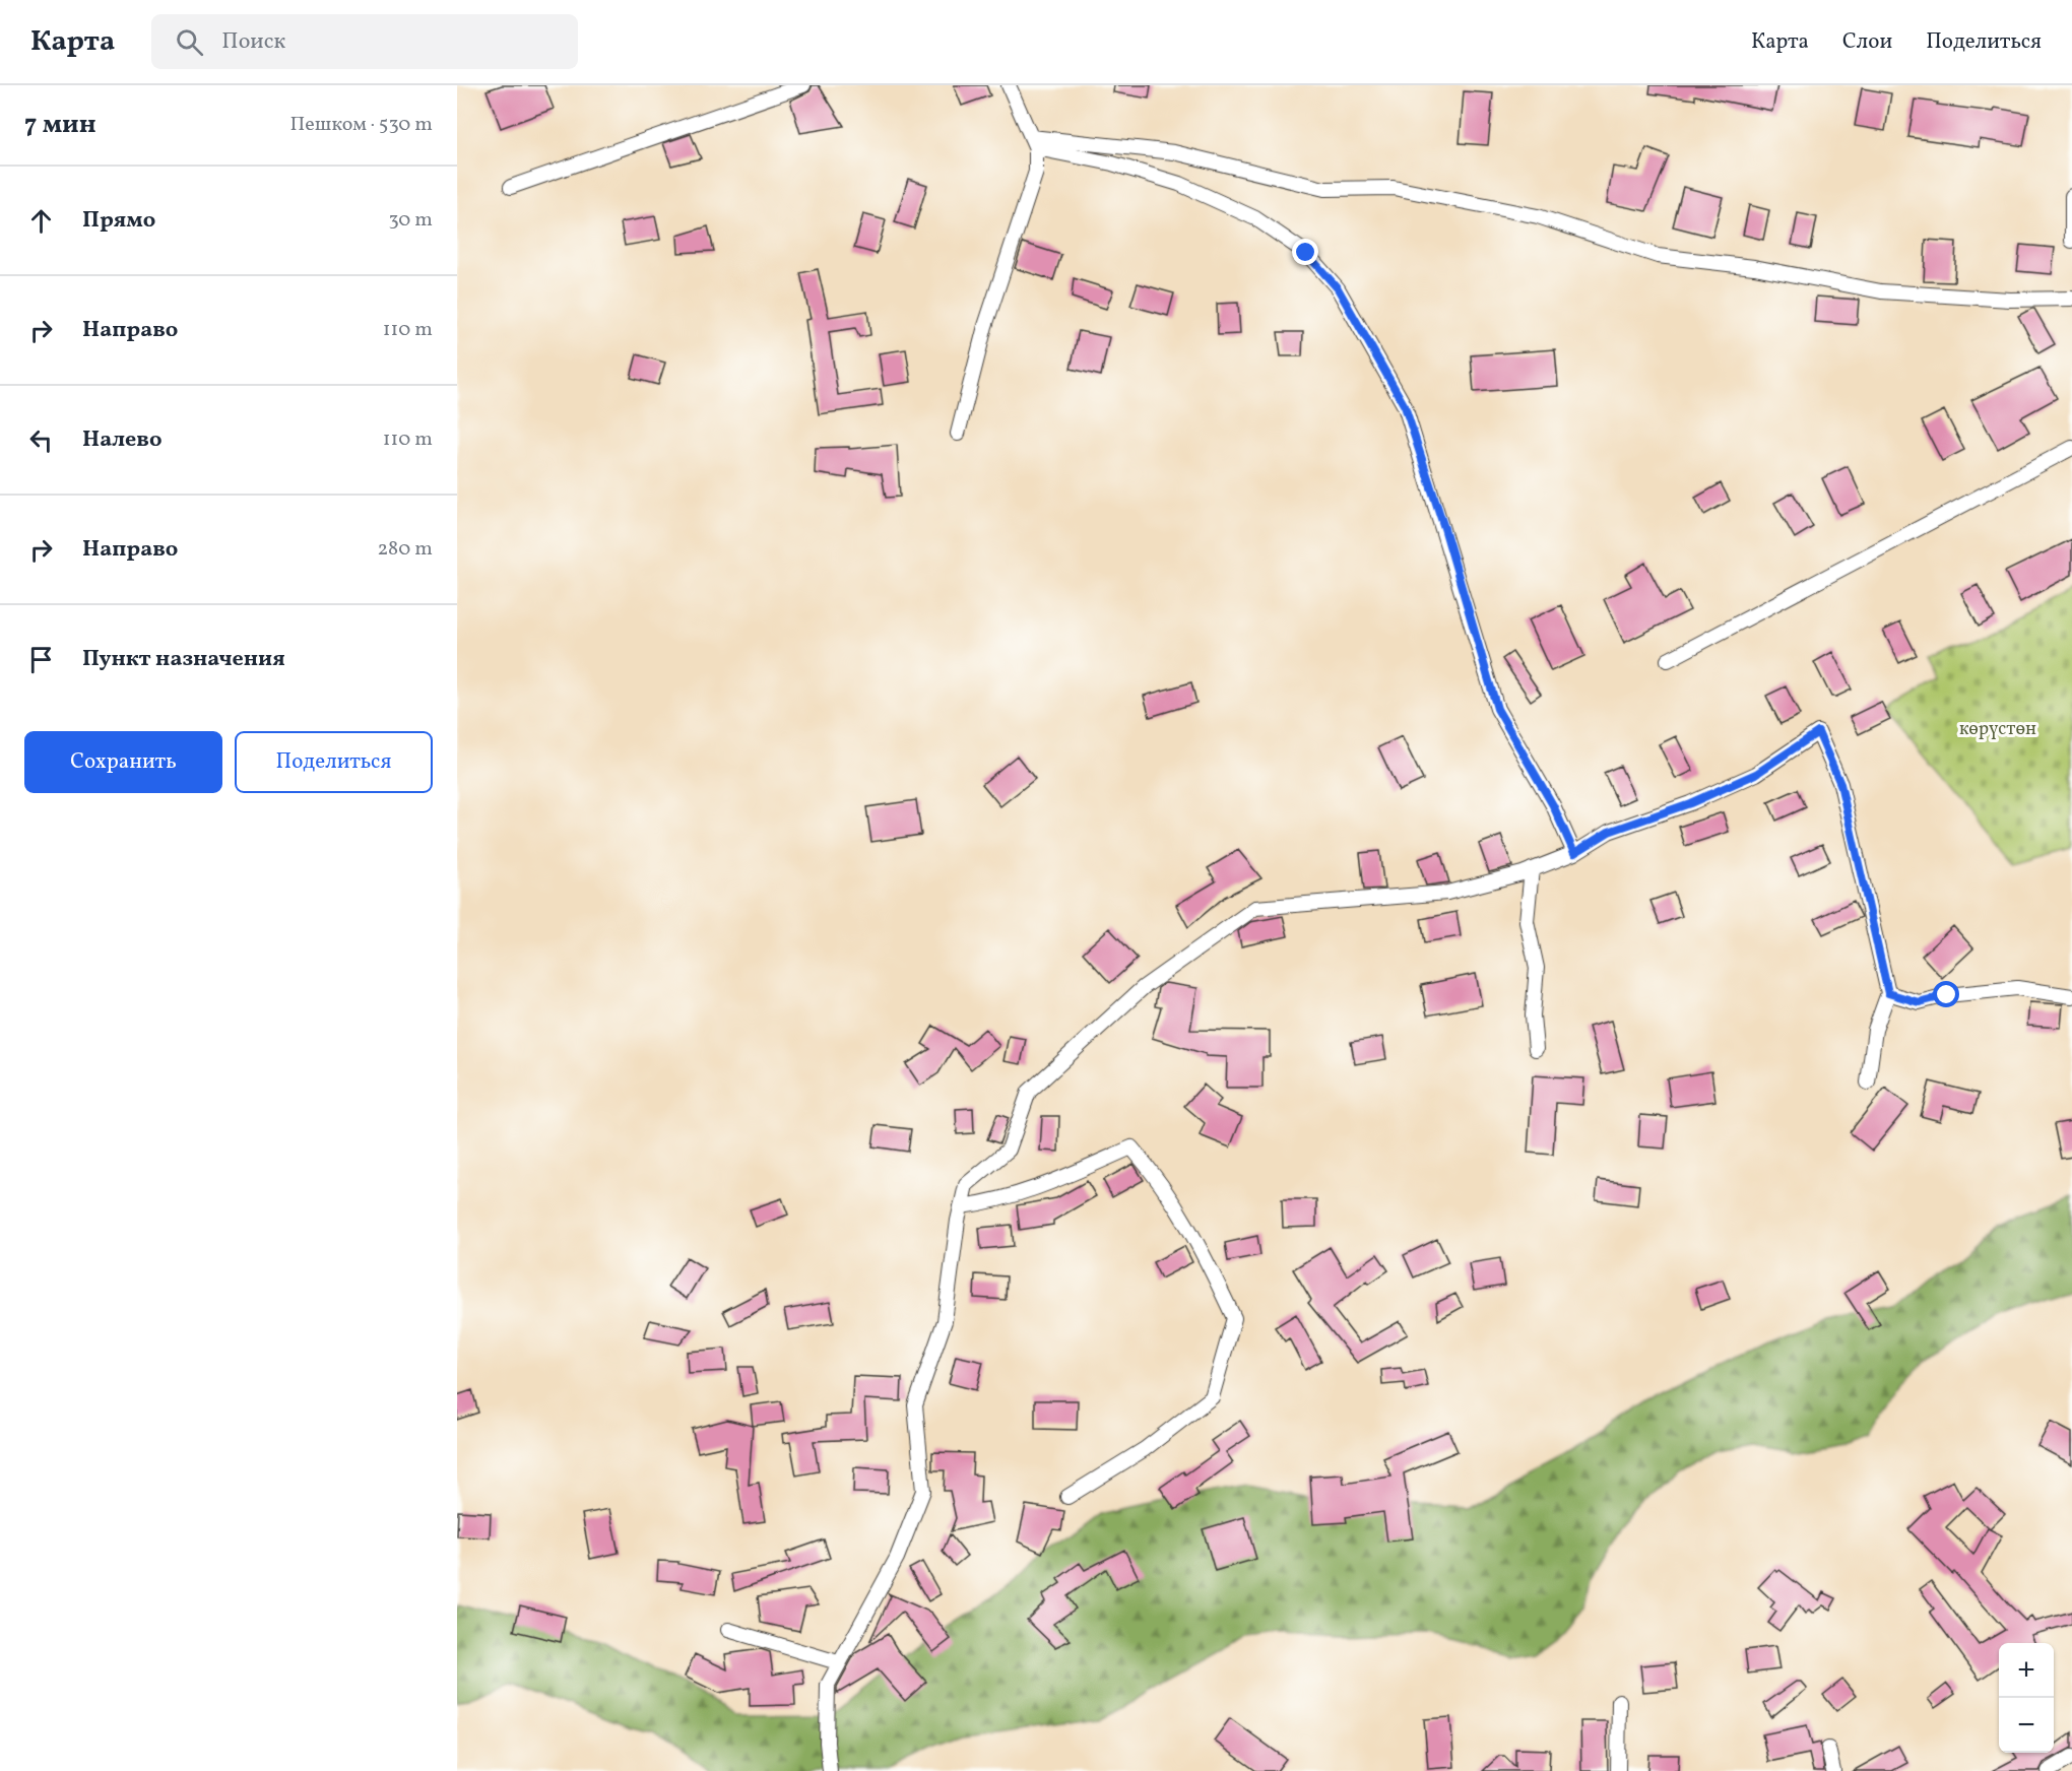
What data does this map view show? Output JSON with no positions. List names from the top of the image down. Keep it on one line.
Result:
{"parks":["көрүстөн"],"page":{"header":"Карта","search":"Поиск","nav":["Карта","Слои","Поделиться"],"heading":["7 мин","Пешком · 530 m"],"list":[["Прямо","30 m"],["Направо","110 m"],["Налево","110 m"],["Направо","280 m"],"Пункт назначения"],"buttons":["Сохранить","Поделиться"],"map_buttons":["+","−"]}}
